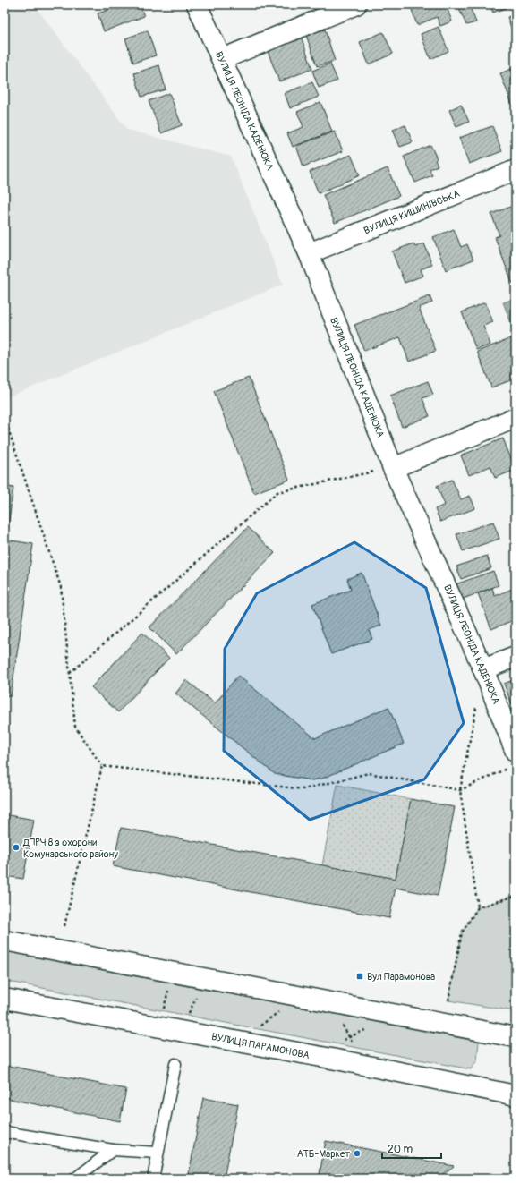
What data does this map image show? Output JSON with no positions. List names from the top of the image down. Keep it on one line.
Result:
{"streets":{"street":["ВУЛИЦЯ ЛЕОНІДА КАДЕНЮКА","ВУЛИЦЯ КИШИНІВСЬКА","ВУЛИЦЯ ПАРАМОНОВА"]},"crossings":[["ВУЛИЦЯ ЛЕОНІДА КАДЕНЮКА","ВУЛИЦЯ КИШИНІВСЬКА"]],"places":{"other":["ДПРЧ 8 з охорони Комунарського району","АТБ-Маркет"],"transit":["Вул Парамонова"]},"scale_bar":"20 m"}
